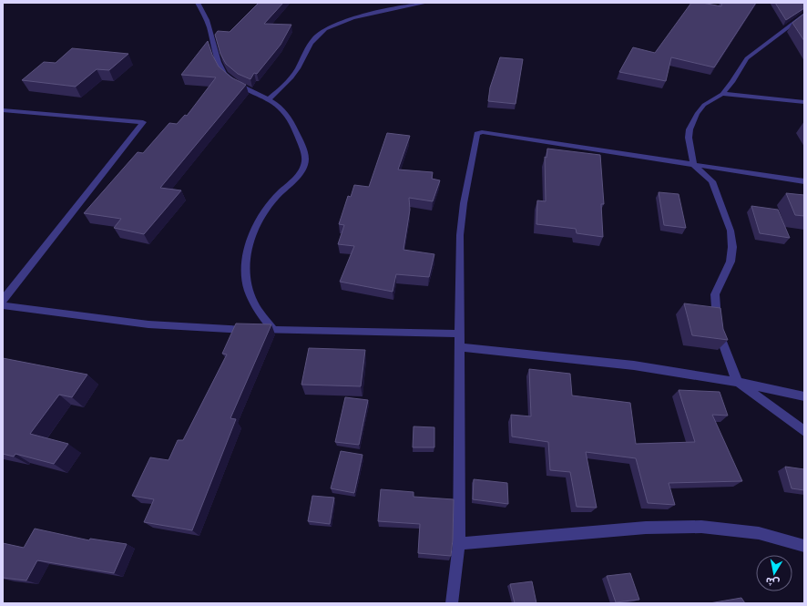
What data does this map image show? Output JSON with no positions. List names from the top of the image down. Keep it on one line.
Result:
{"north":"bottom"}
